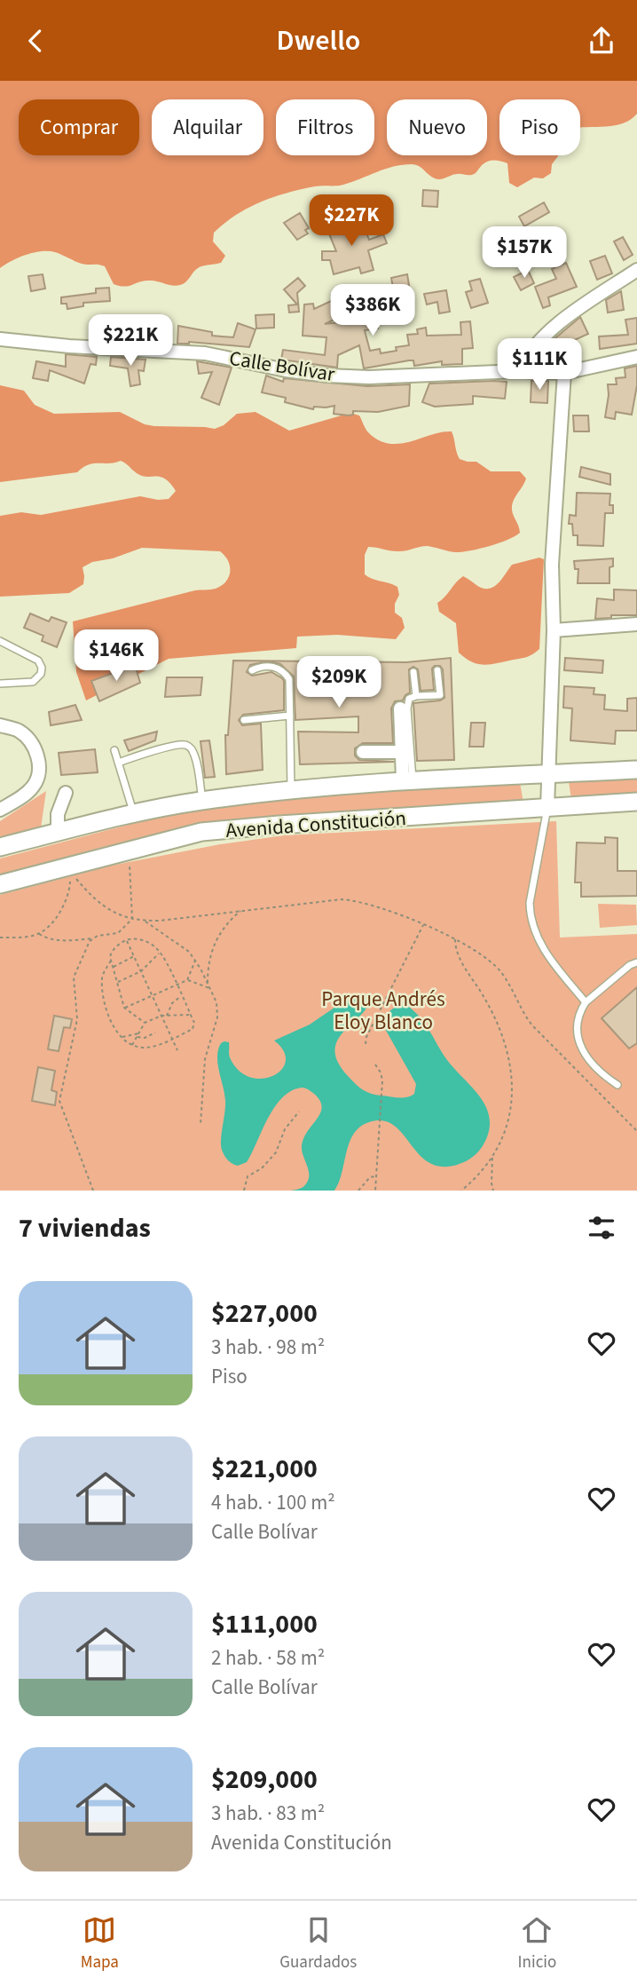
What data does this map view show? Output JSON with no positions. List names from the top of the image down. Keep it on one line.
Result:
{"streets":{"main road":["Avenida Constitución"],"street":["Calle Bolívar"]},"parks":["Parque Andrés Eloy Blanco"],"page":{"header":"Dwello","chip":["Comprar","Alquilar","Filtros","Nuevo","Piso"],"price":["$227K","$157K","$386K","$221K","$111K","$146K","$209K"],"heading":"7 viviendas","list":[{"name":"$227,000","note":"3 hab. · 98 m² · Piso"},{"name":"$221,000","note":"4 hab. · 100 m² · Calle Bolívar"},{"name":"$111,000","note":"2 hab. · 58 m² · Calle Bolívar"},{"name":"$209,000","note":"3 hab. · 83 m² · Avenida Constitución"}],"tabs":["Mapa","Guardados","Inicio"]}}
